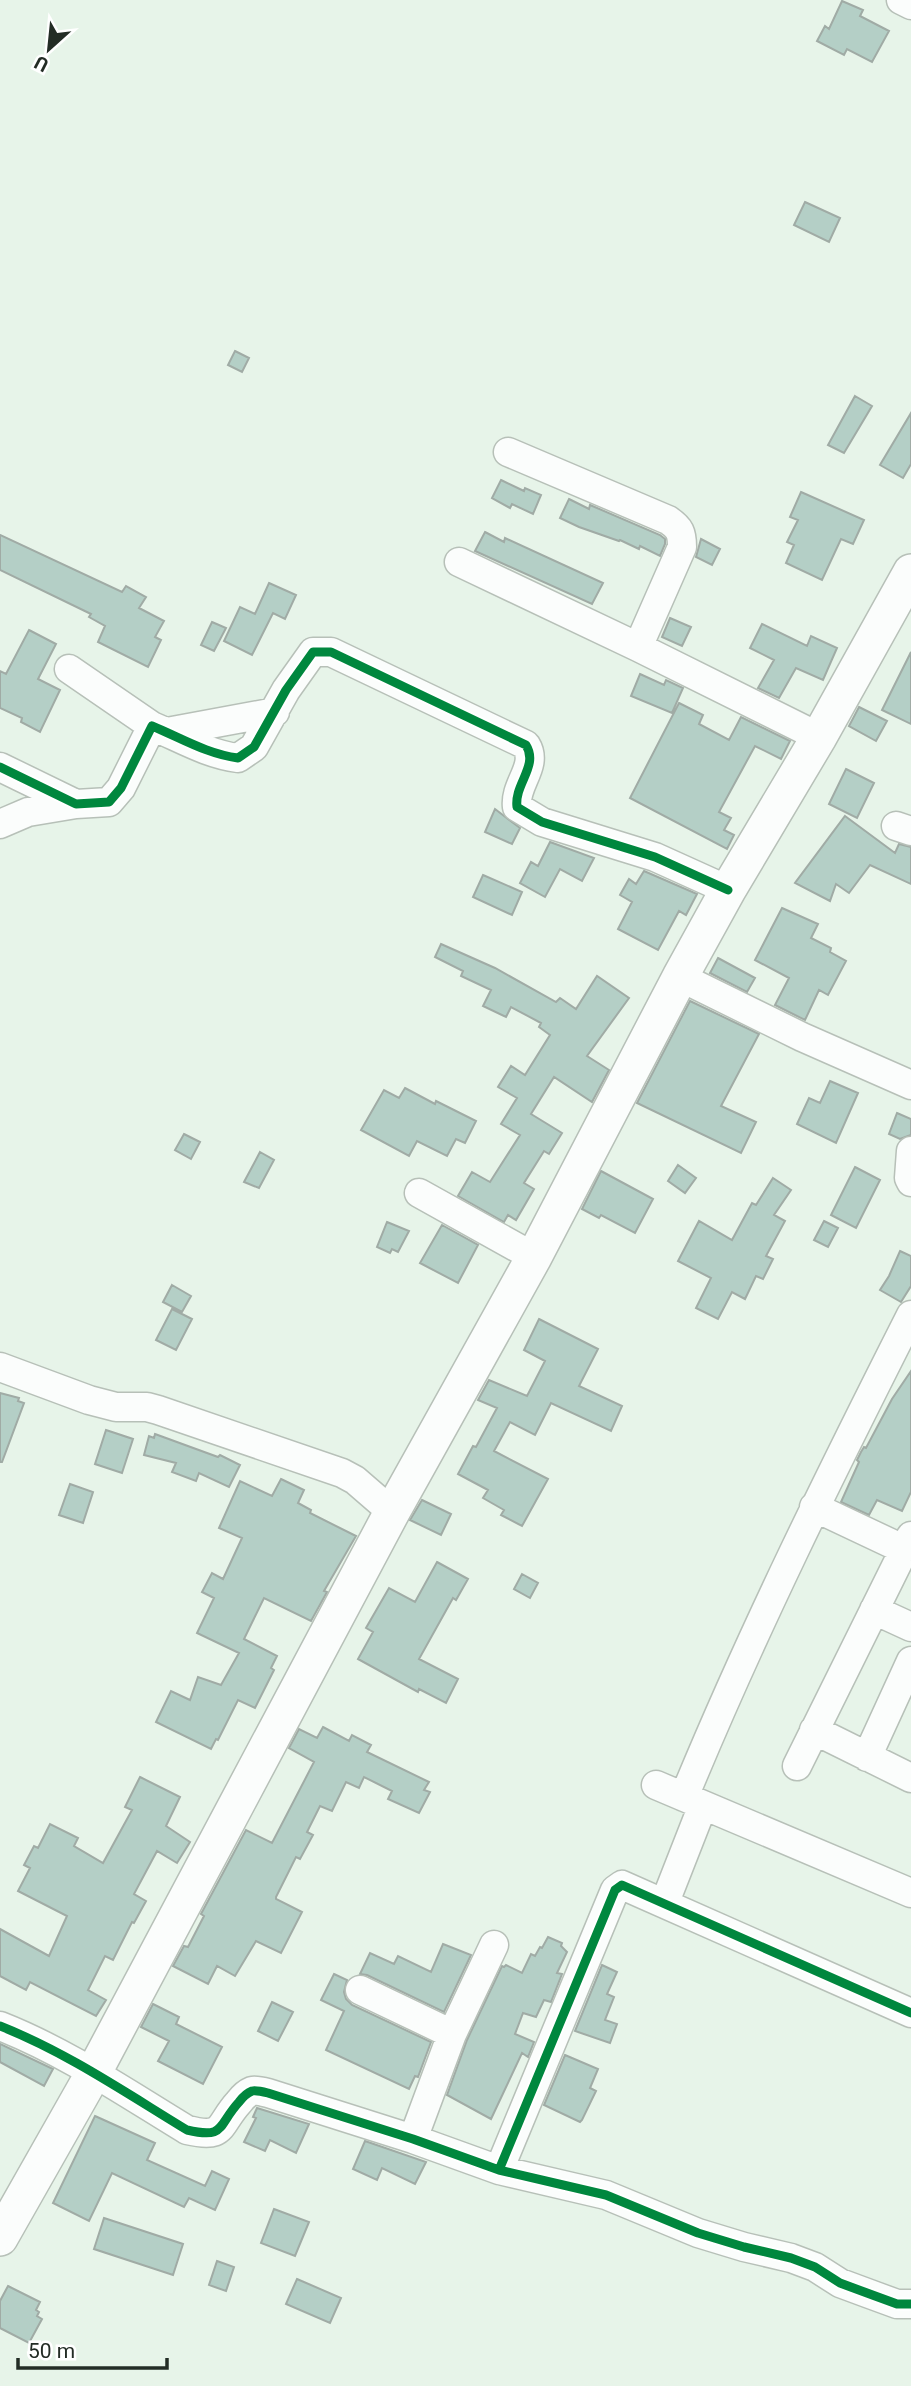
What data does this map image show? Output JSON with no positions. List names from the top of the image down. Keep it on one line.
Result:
{"scale_bar":"50 m","north":"bottom left"}
